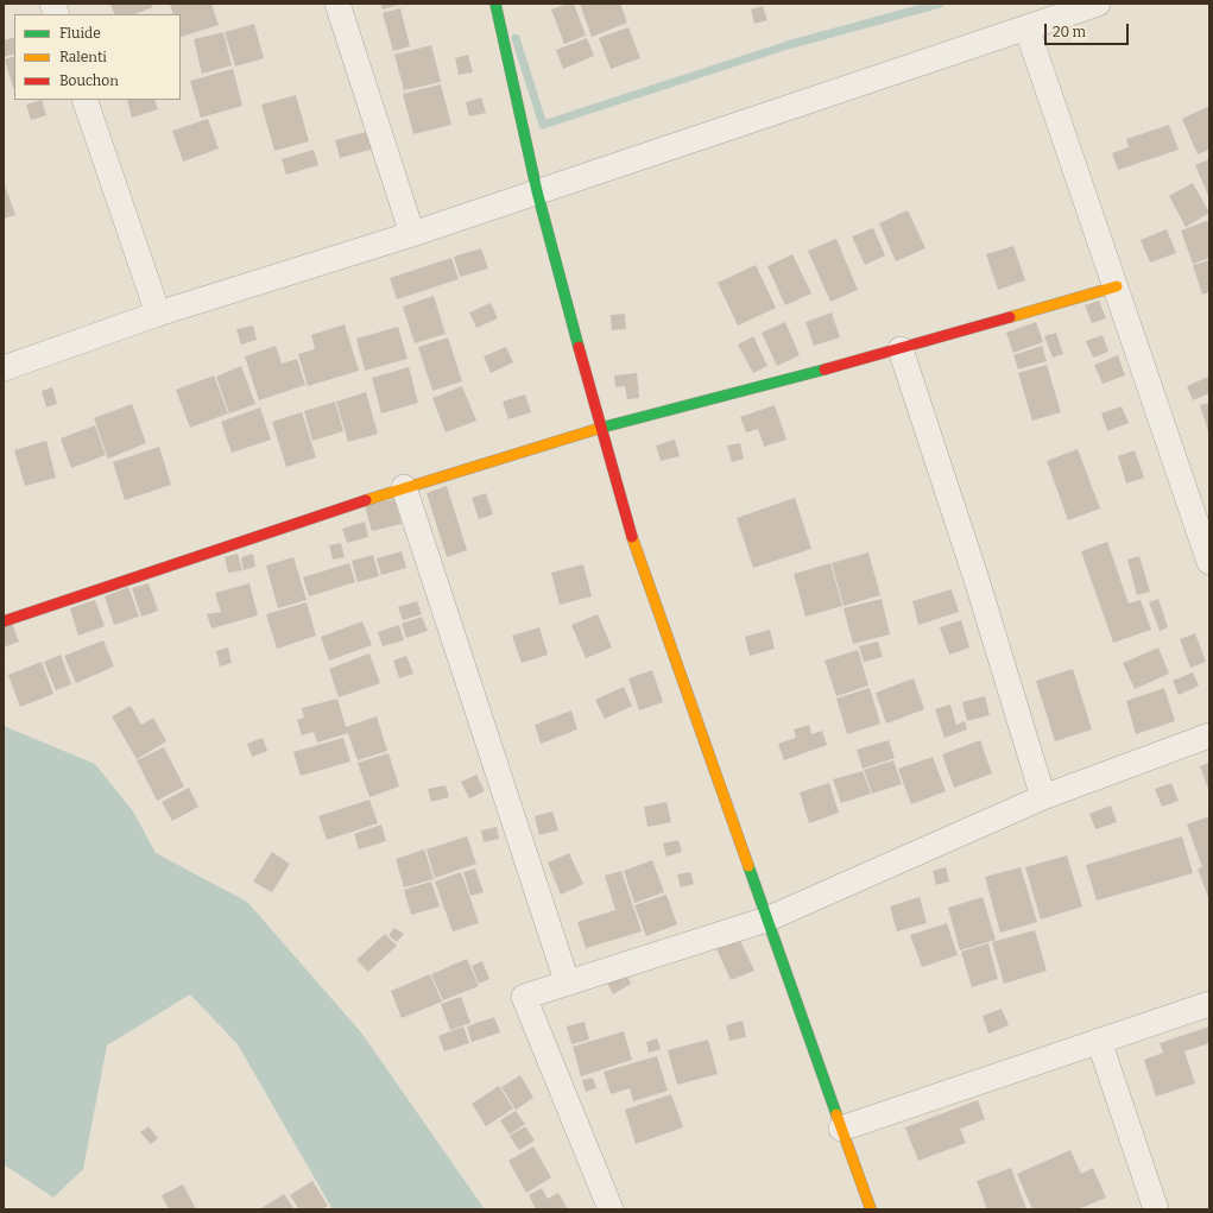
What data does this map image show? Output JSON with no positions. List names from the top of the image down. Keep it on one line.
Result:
{"legend":["Fluide","Ralenti","Bouchon"],"scale_bar":"20 m"}
